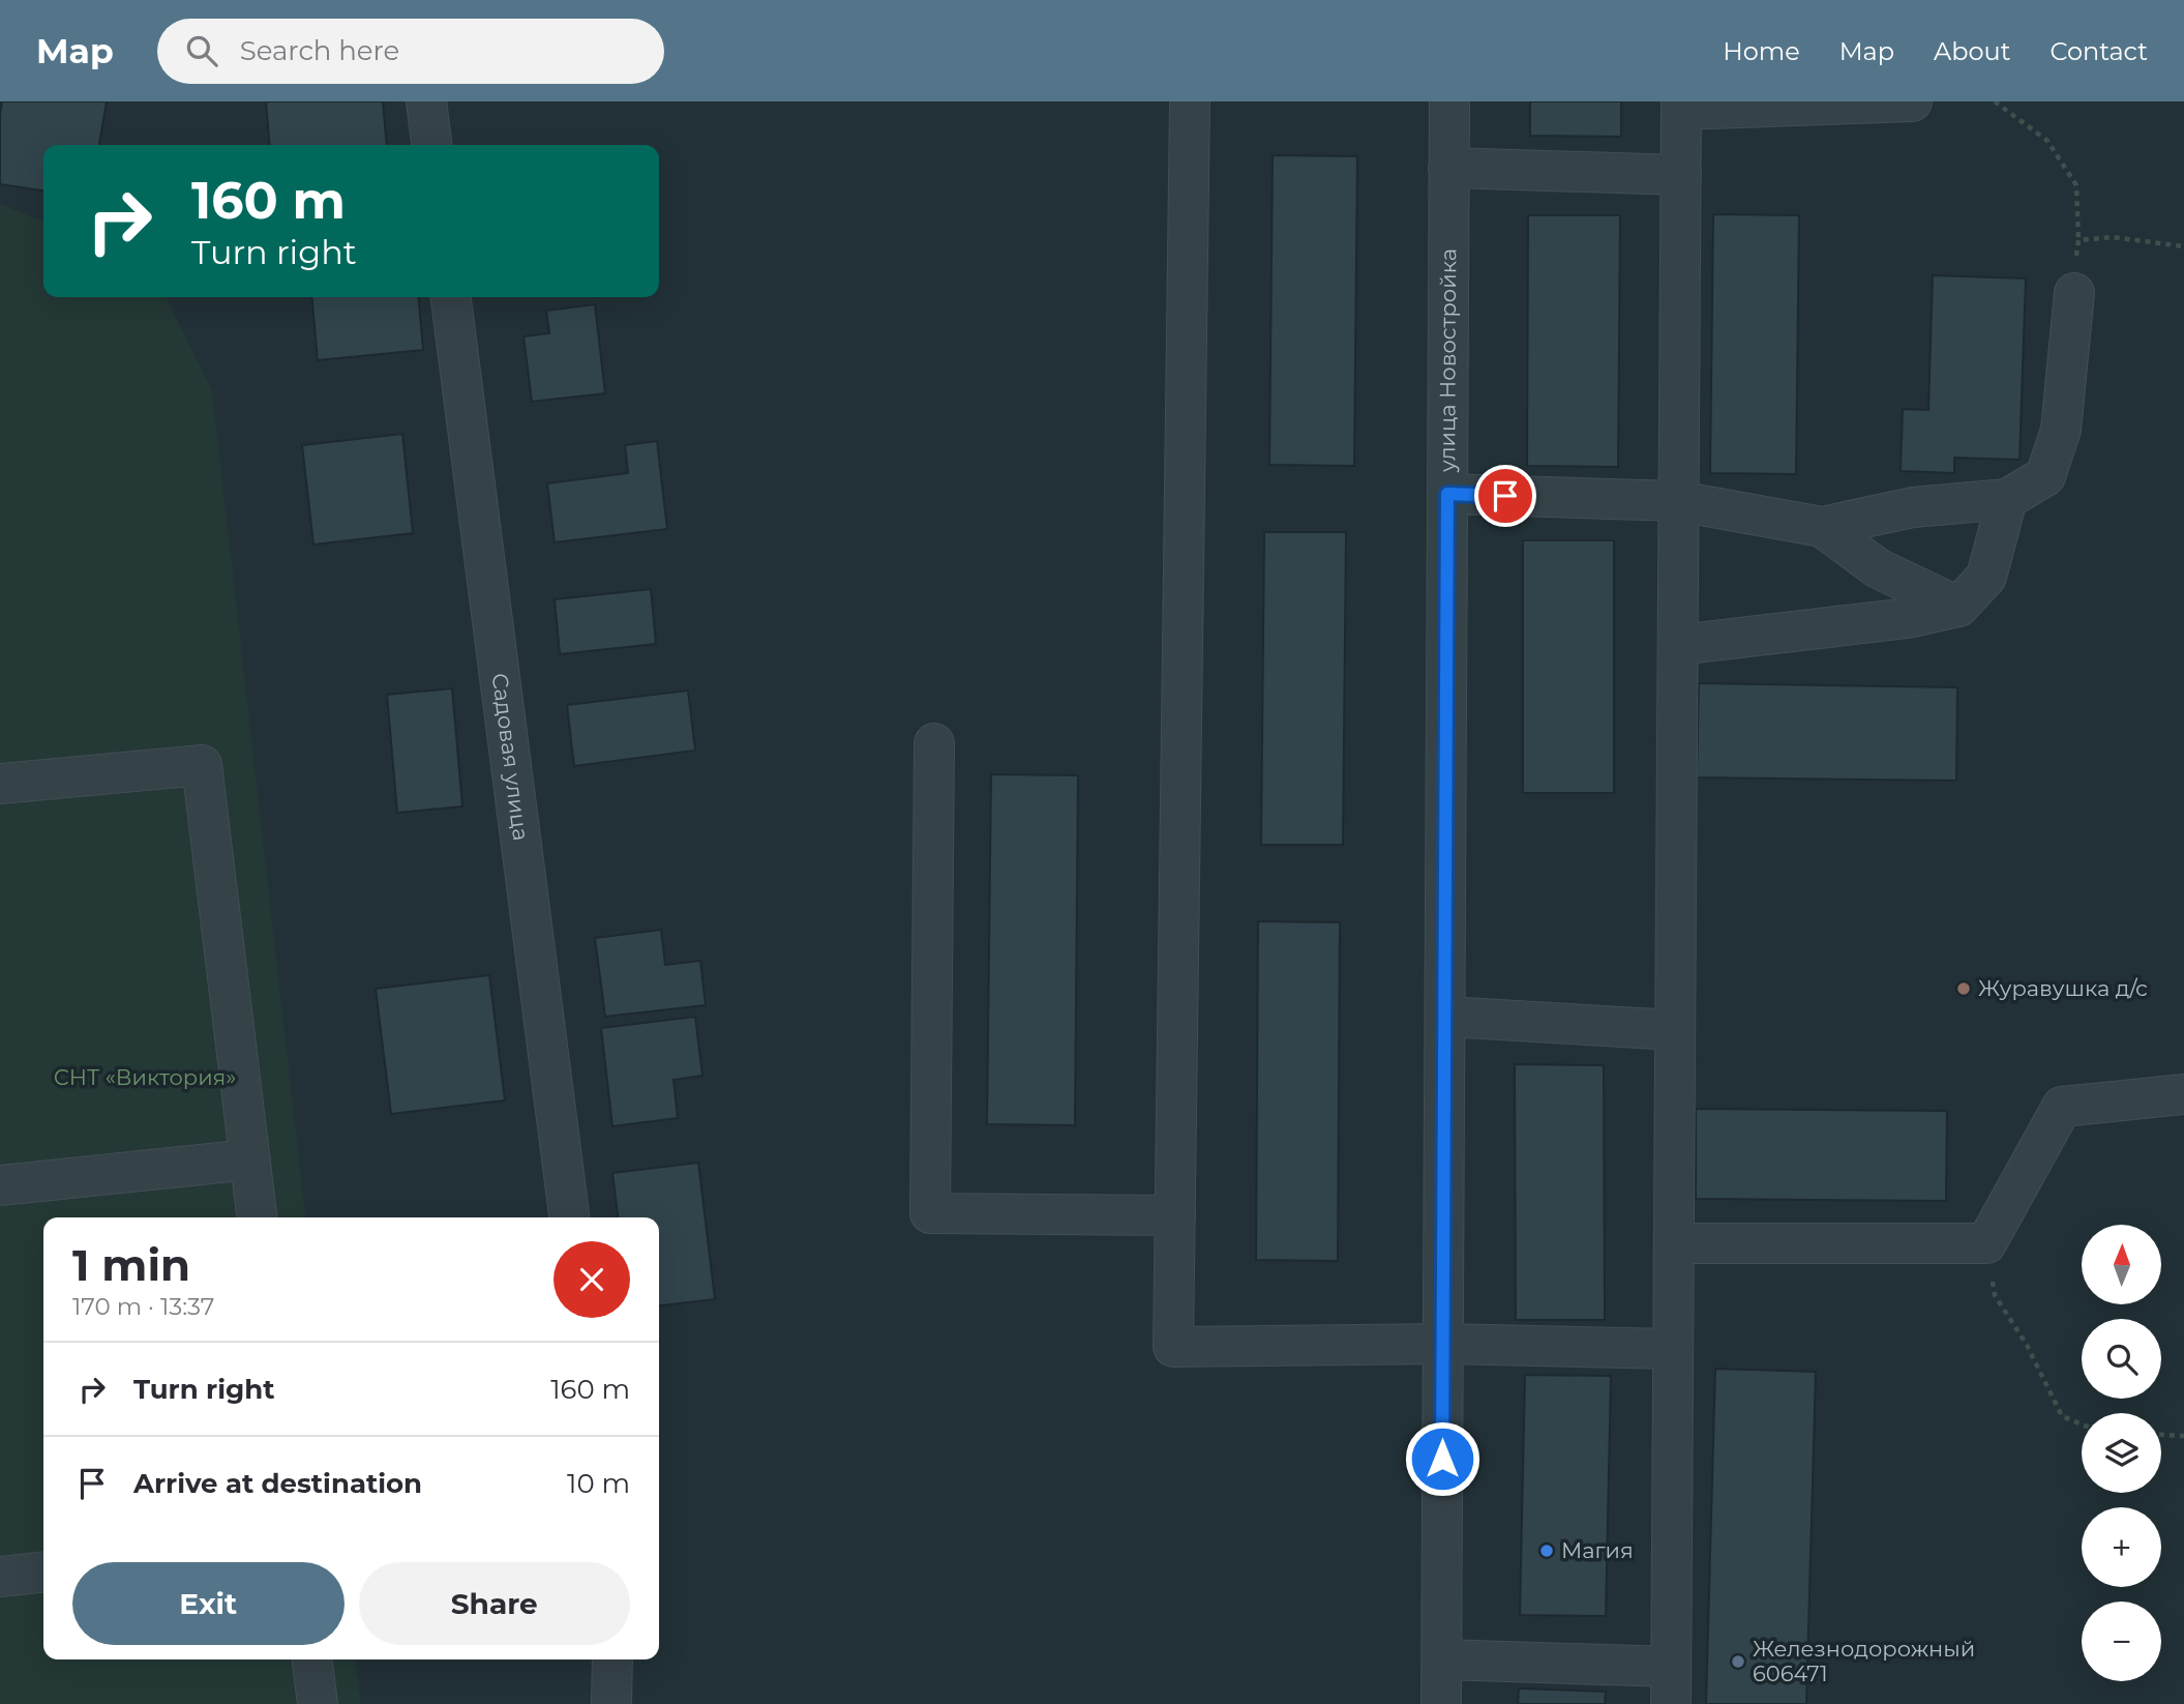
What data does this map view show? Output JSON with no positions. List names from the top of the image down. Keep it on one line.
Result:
{"streets":{"street":["улица Новостройка","Садовая улица"]},"parks":["СНТ «Виктория»"],"places":["Журавушка д/с","Магия","Железнодорожный 606471"],"north":"top","page":{"header":"Map","search":"Search here","nav":["Home","Map","About","Contact"],"turn":["160 m","Turn right"],"heading":["1 min","170 m · 13:37"],"map_buttons":["+","−"],"list":[{"name":"Turn right","value":"160 m"},{"name":"Arrive at destination","value":"10 m"}],"buttons":["Exit","Share"]}}
